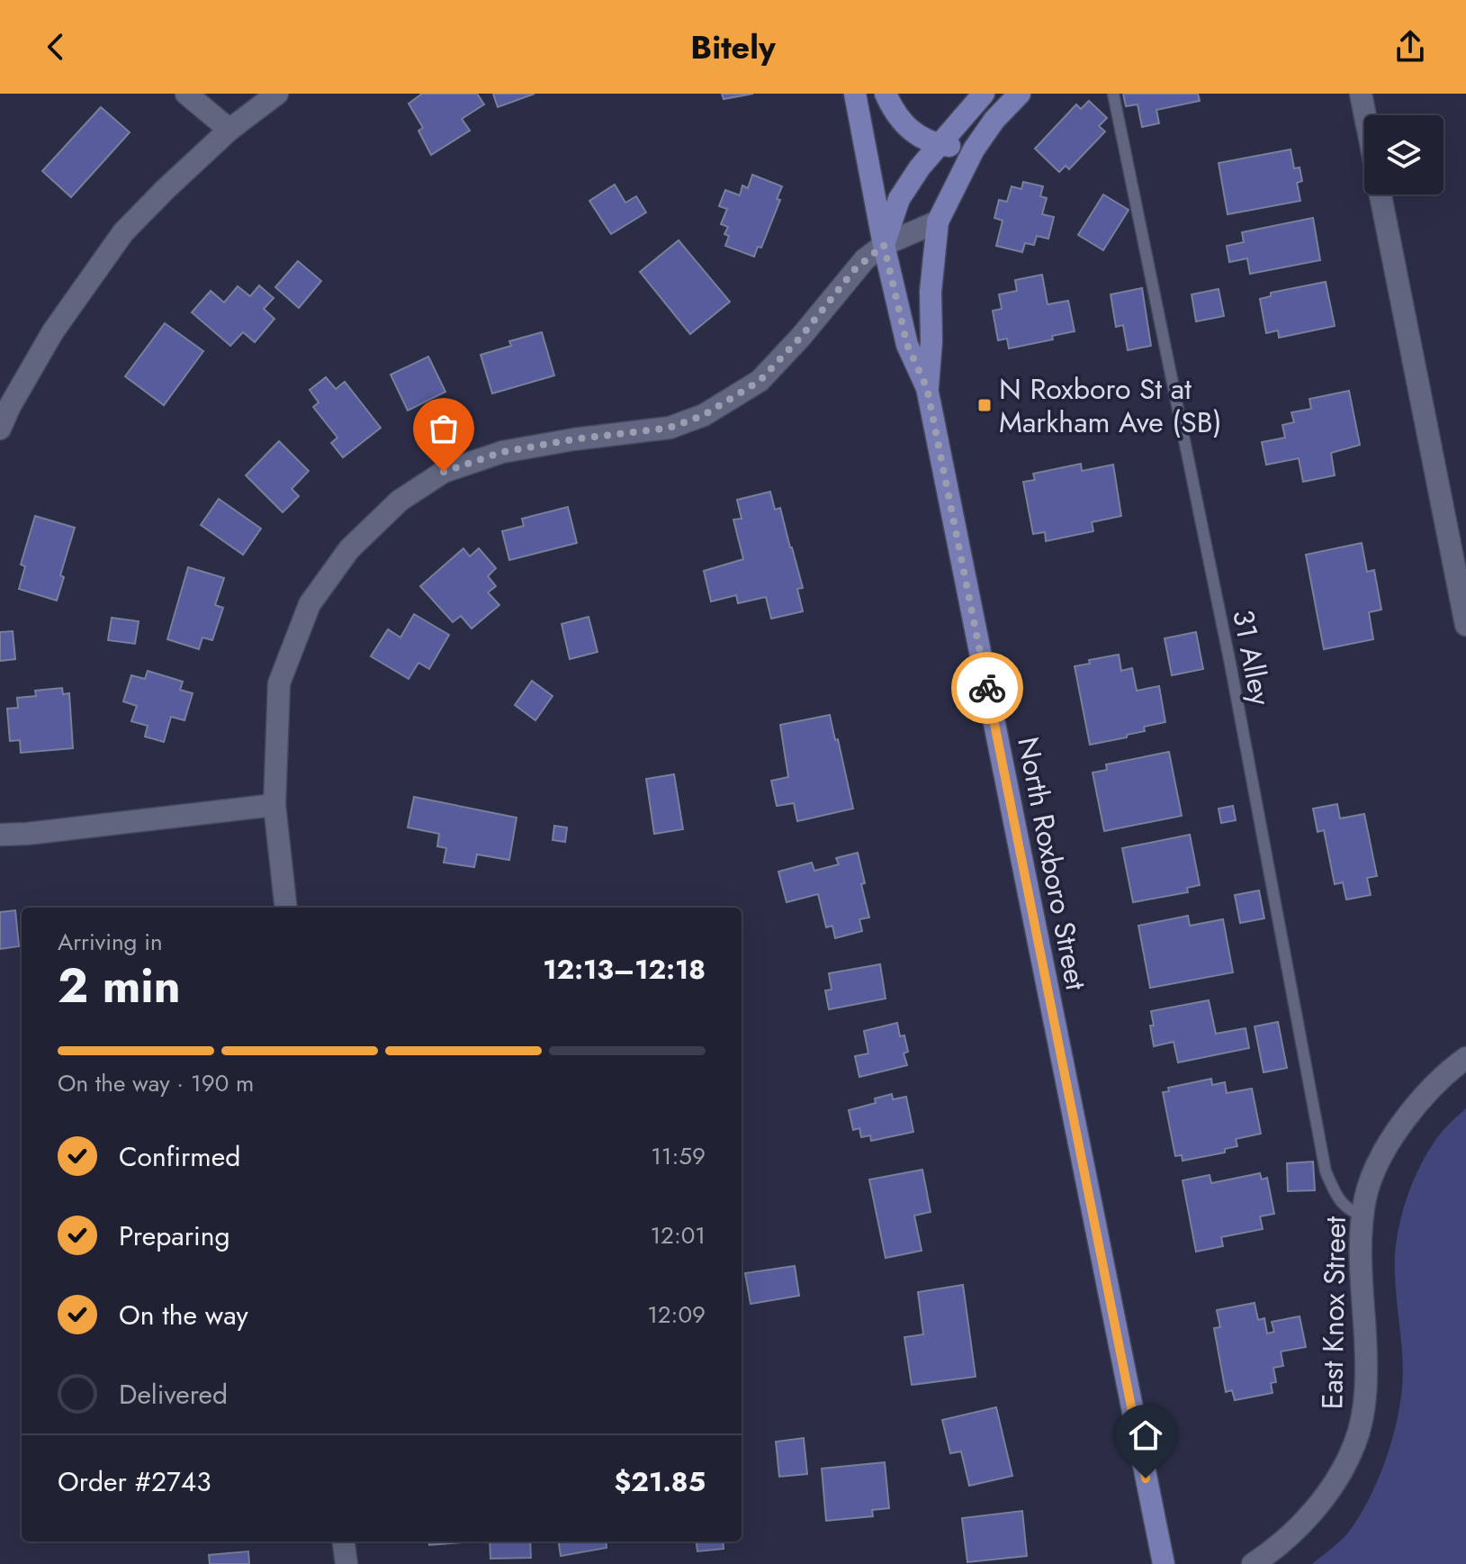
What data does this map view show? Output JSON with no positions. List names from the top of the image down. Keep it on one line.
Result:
{"streets":{"main road":["North Roxboro Street"],"street":["East Knox Street"],"lane":["31 Alley"]},"crossings":[["31 Alley","East Knox Street"]],"places":{"transit":["N Roxboro St at Markham Ave (SB)"]},"page":{"header":"Bitely","heading":["2 min","Arriving in","12:13–12:18"],"panel":["Order #2743","$21.85"],"bar":"On the way · 190 m","list":[["Confirmed","11:59"],["Preparing","12:01"],["On the way","12:09"],"Delivered"]}}
